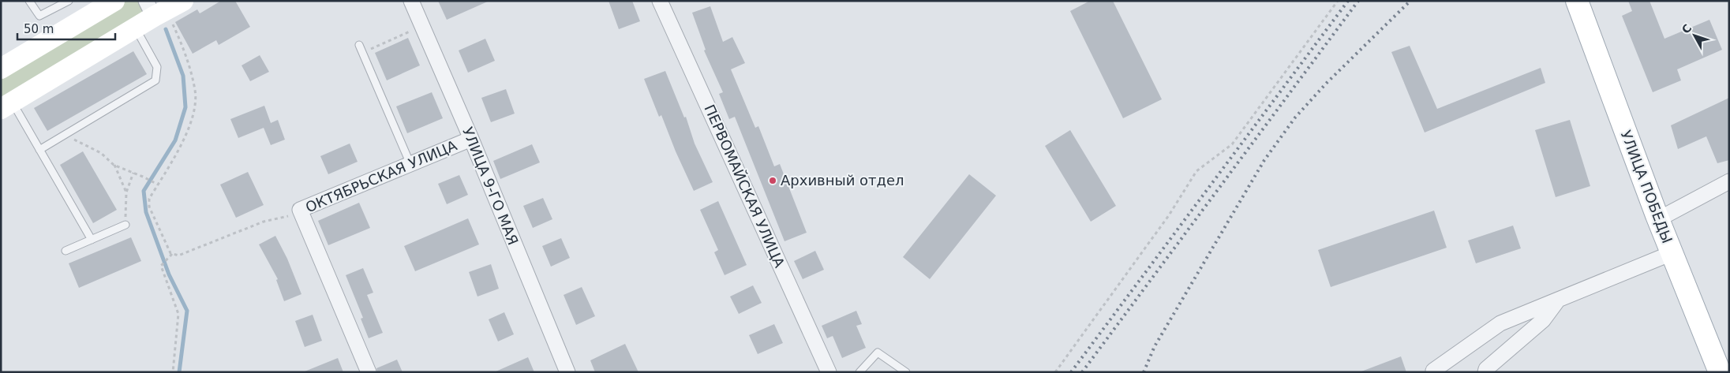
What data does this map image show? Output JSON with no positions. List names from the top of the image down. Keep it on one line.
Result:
{"streets":{"main road":["УЛИЦА ПОБЕДЫ"],"street":["ОКТЯБРЬСКАЯ УЛИЦА","УЛИЦА 9-ГО МАЯ","ПЕРВОМАЙСКАЯ УЛИЦА"]},"crossings":[["ОКТЯБРЬСКАЯ УЛИЦА","УЛИЦА 9-ГО МАЯ"]],"places":["Архивный отдел"],"scale_bar":"50 m","north":"top left"}
